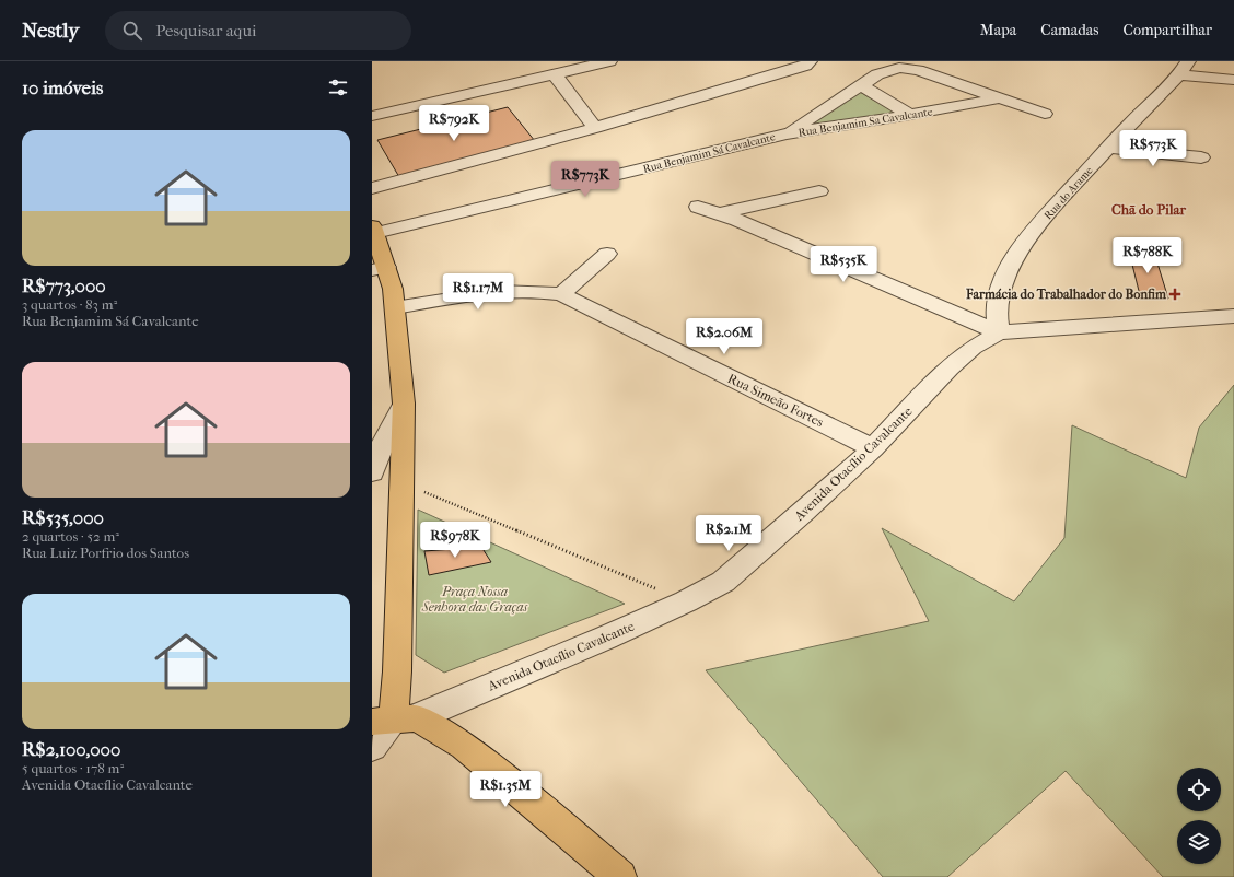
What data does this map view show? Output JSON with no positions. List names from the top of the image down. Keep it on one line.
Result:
{"streets":{"street":["Rua Benjamim Sa Cavalcante","Rua Benjamim Sá Cavalcante","Rua do Arame","Rua Simeão Fortes","Avenida Otacílio Cavalcante"]},"crossings":[["Rua Benjamim Sa Cavalcante","Rua Benjamim Sá Cavalcante"],["Rua do Arame","Avenida Otacílio Cavalcante"],["Rua Simeão Fortes","Avenida Otacílio Cavalcante"]],"districts":["Chã do Pilar"],"parks":["Praça Nossa Senhora das Graças"],"places":{"health":["Farmácia do Trabalhador do Bonfim"]},"page":{"header":"Nestly","search":"Pesquisar aqui","nav":["Mapa","Camadas","Compartilhar"],"heading":"10 imóveis","price":["R$792K","R$573K","R$773K","R$788K","R$535K","R$1.17M","R$2.06M","R$2.1M","R$978K","R$1.35M"],"list":[{"name":"R$773,000","note":"3 quartos · 83 m² · Rua Benjamim Sá Cavalcante"},{"name":"R$535,000","note":"2 quartos · 52 m² · Rua Luiz Porfrio dos Santos"},{"name":"R$2,100,000","note":"5 quartos · 178 m² · Avenida Otacílio Cavalcante"}]}}
